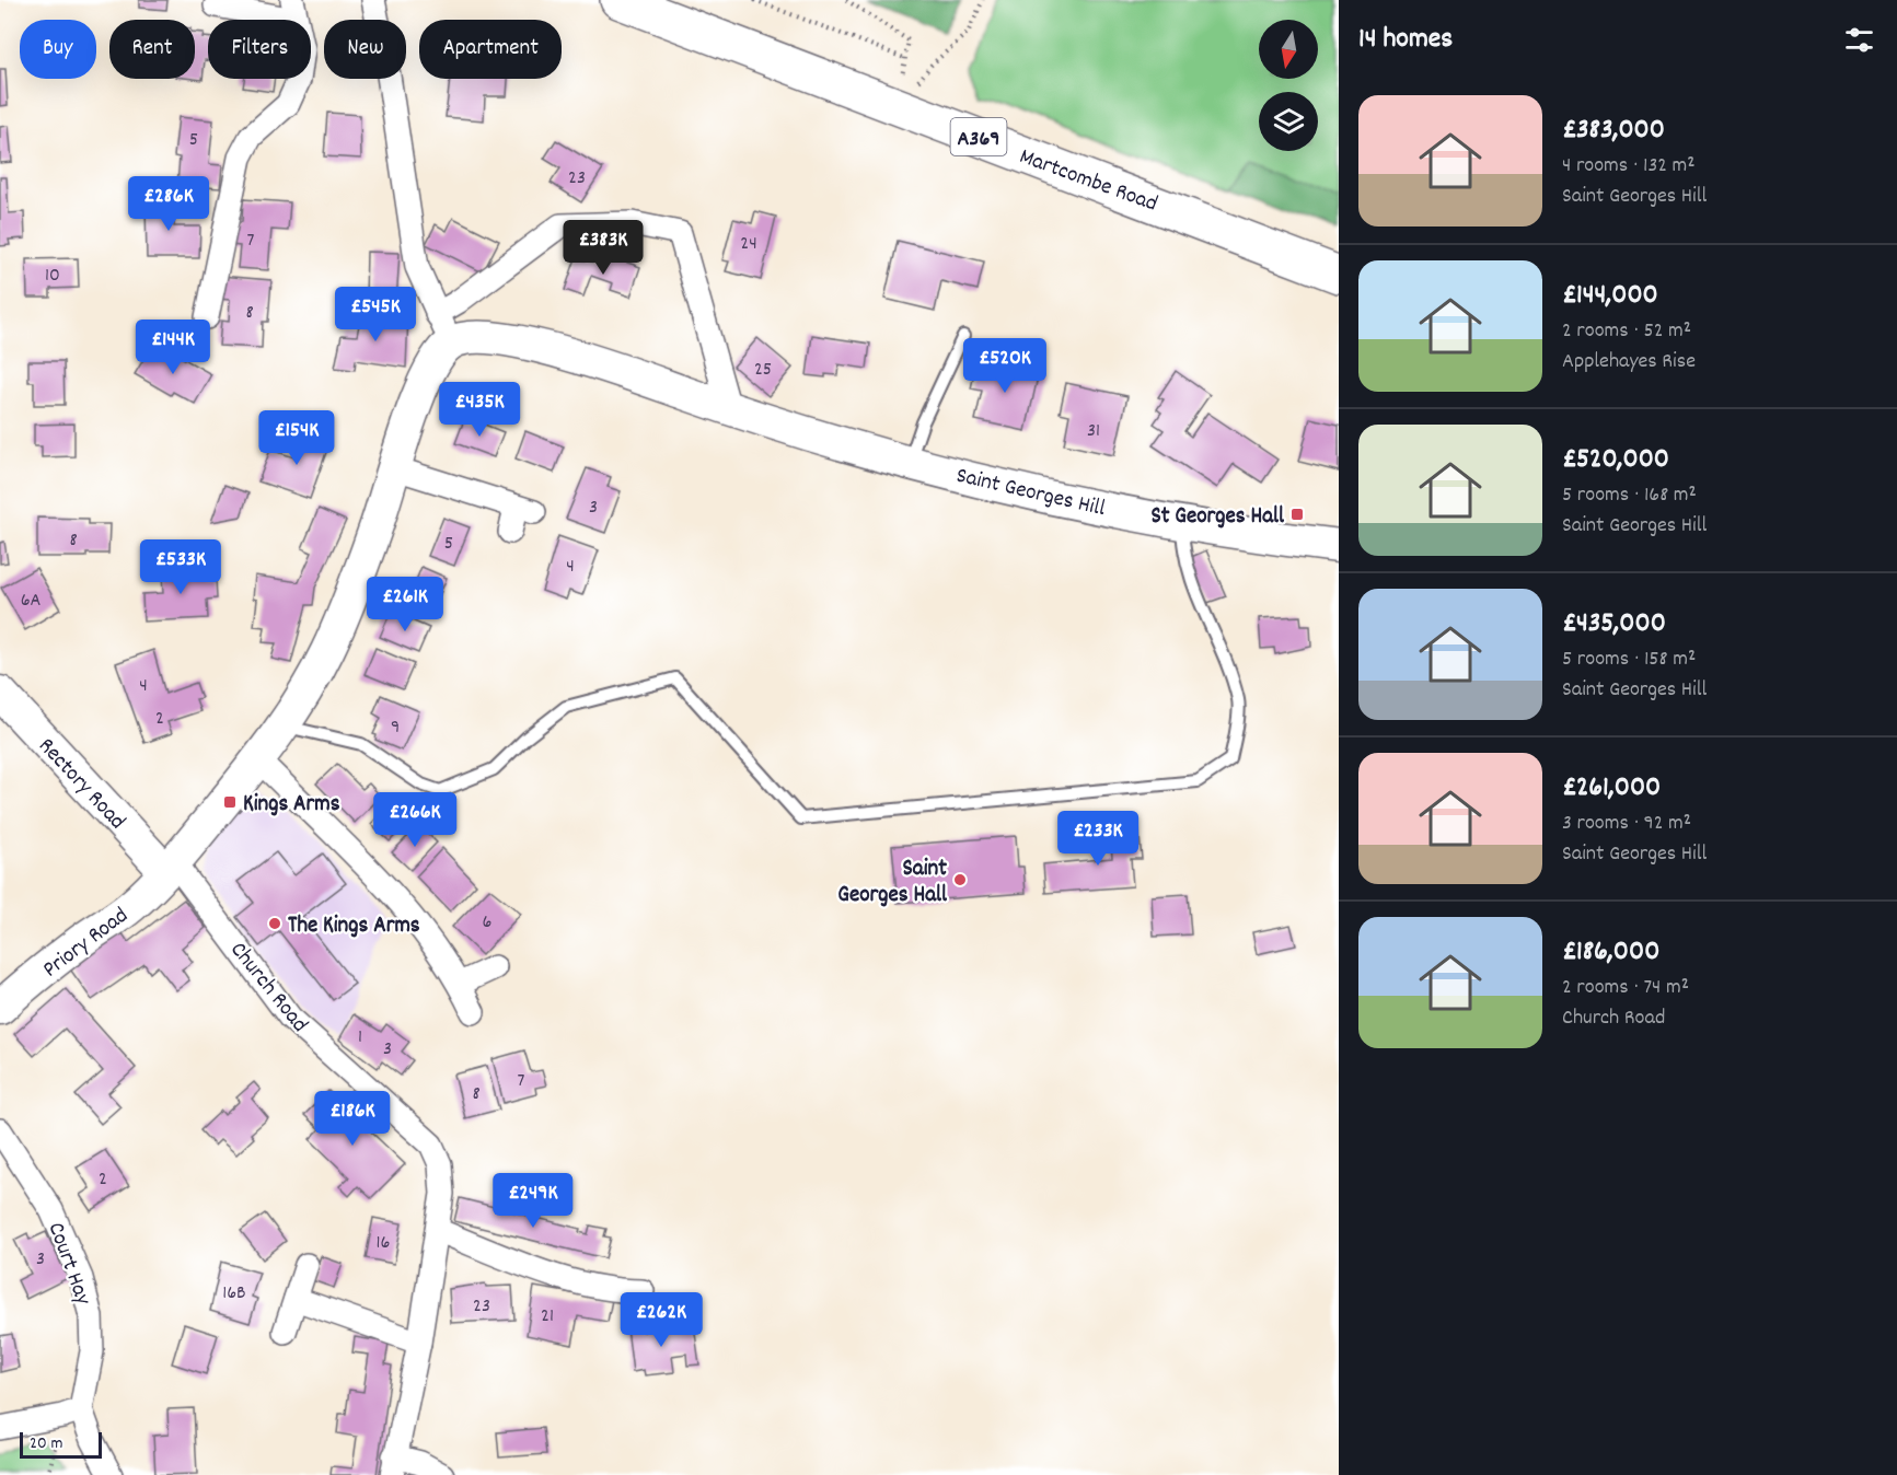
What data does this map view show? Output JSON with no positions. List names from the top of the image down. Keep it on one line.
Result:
{"streets":{"main road":["A369","Martcombe Road"],"street":["Saint Georges Hill","Rectory Road","Priory Road","Church Road","Court Hay"]},"crossings":[["Rectory Road","Priory Road"],["Rectory Road","Church Road"],["Priory Road","Church Road"]],"places":{"transit":["St Georges Hall","Kings Arms"],"other":["Saint Georges Hall","The Kings Arms"]},"house_numbers":["5","23","7","24","10","8","25","31","3","8","5","4","6A","4","2","9","6","1","3","7","8","2","16","3","16B","23","21"],"scale_bar":"20 m","north":"bottom","page":{"heading":"14 homes","chip":["Buy","Rent","Filters","New","Apartment"],"list":[{"name":"£383,000","note":"4 rooms · 132 m² · Saint Georges Hill"},{"name":"£144,000","note":"2 rooms · 52 m² · Applehayes Rise"},{"name":"£520,000","note":"5 rooms · 168 m² · Saint Georges Hill"},{"name":"£435,000","note":"5 rooms · 158 m² · Saint Georges Hill"},{"name":"£261,000","note":"3 rooms · 92 m² · Saint Georges Hill"},{"name":"£186,000","note":"2 rooms · 74 m² · Church Road"}],"price":["£286K","£383K","£545K","£144K","£520K","£435K","£154K","£533K","£261K","£266K","£233K","£186K","£249K","£262K"],"scale":"20 m"}}
